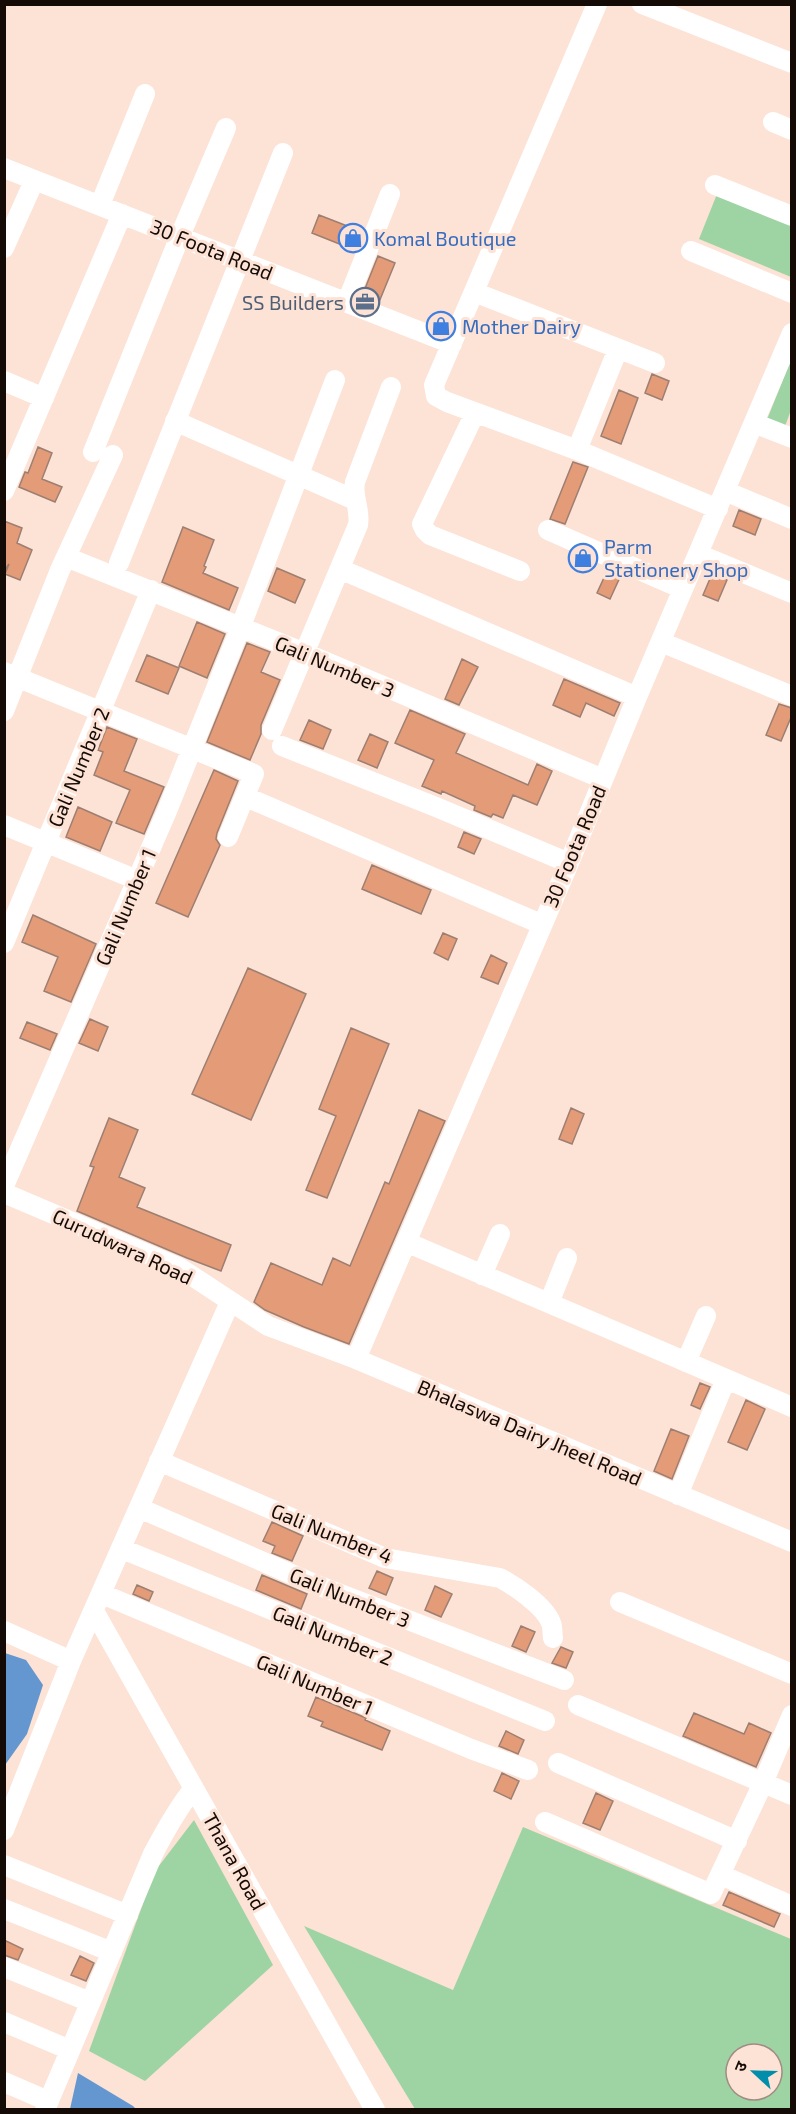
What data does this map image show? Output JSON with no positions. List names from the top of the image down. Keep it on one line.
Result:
{"streets":{"street":["30 Foota Road","Gali Number 3","Gali Number 2","Gali Number 1","Gurudwara Road","Bhalaswa Dairy Jheel Road","Gali Number 4","Thana Road"]},"crossings":[["30 Foota Road","Gali Number 3"],["30 Foota Road","Bhalaswa Dairy Jheel Road"],["Gali Number 3","Gali Number 2"],["Gali Number 3","Gali Number 1"],["Gali Number 1","Thana Road"],["Gurudwara Road","Bhalaswa Dairy Jheel Road"]],"places":{"shop":["Komal Boutique","Mother Dairy","Parm Stationery Shop"],"office":["SS Builders"]},"north":"left"}
